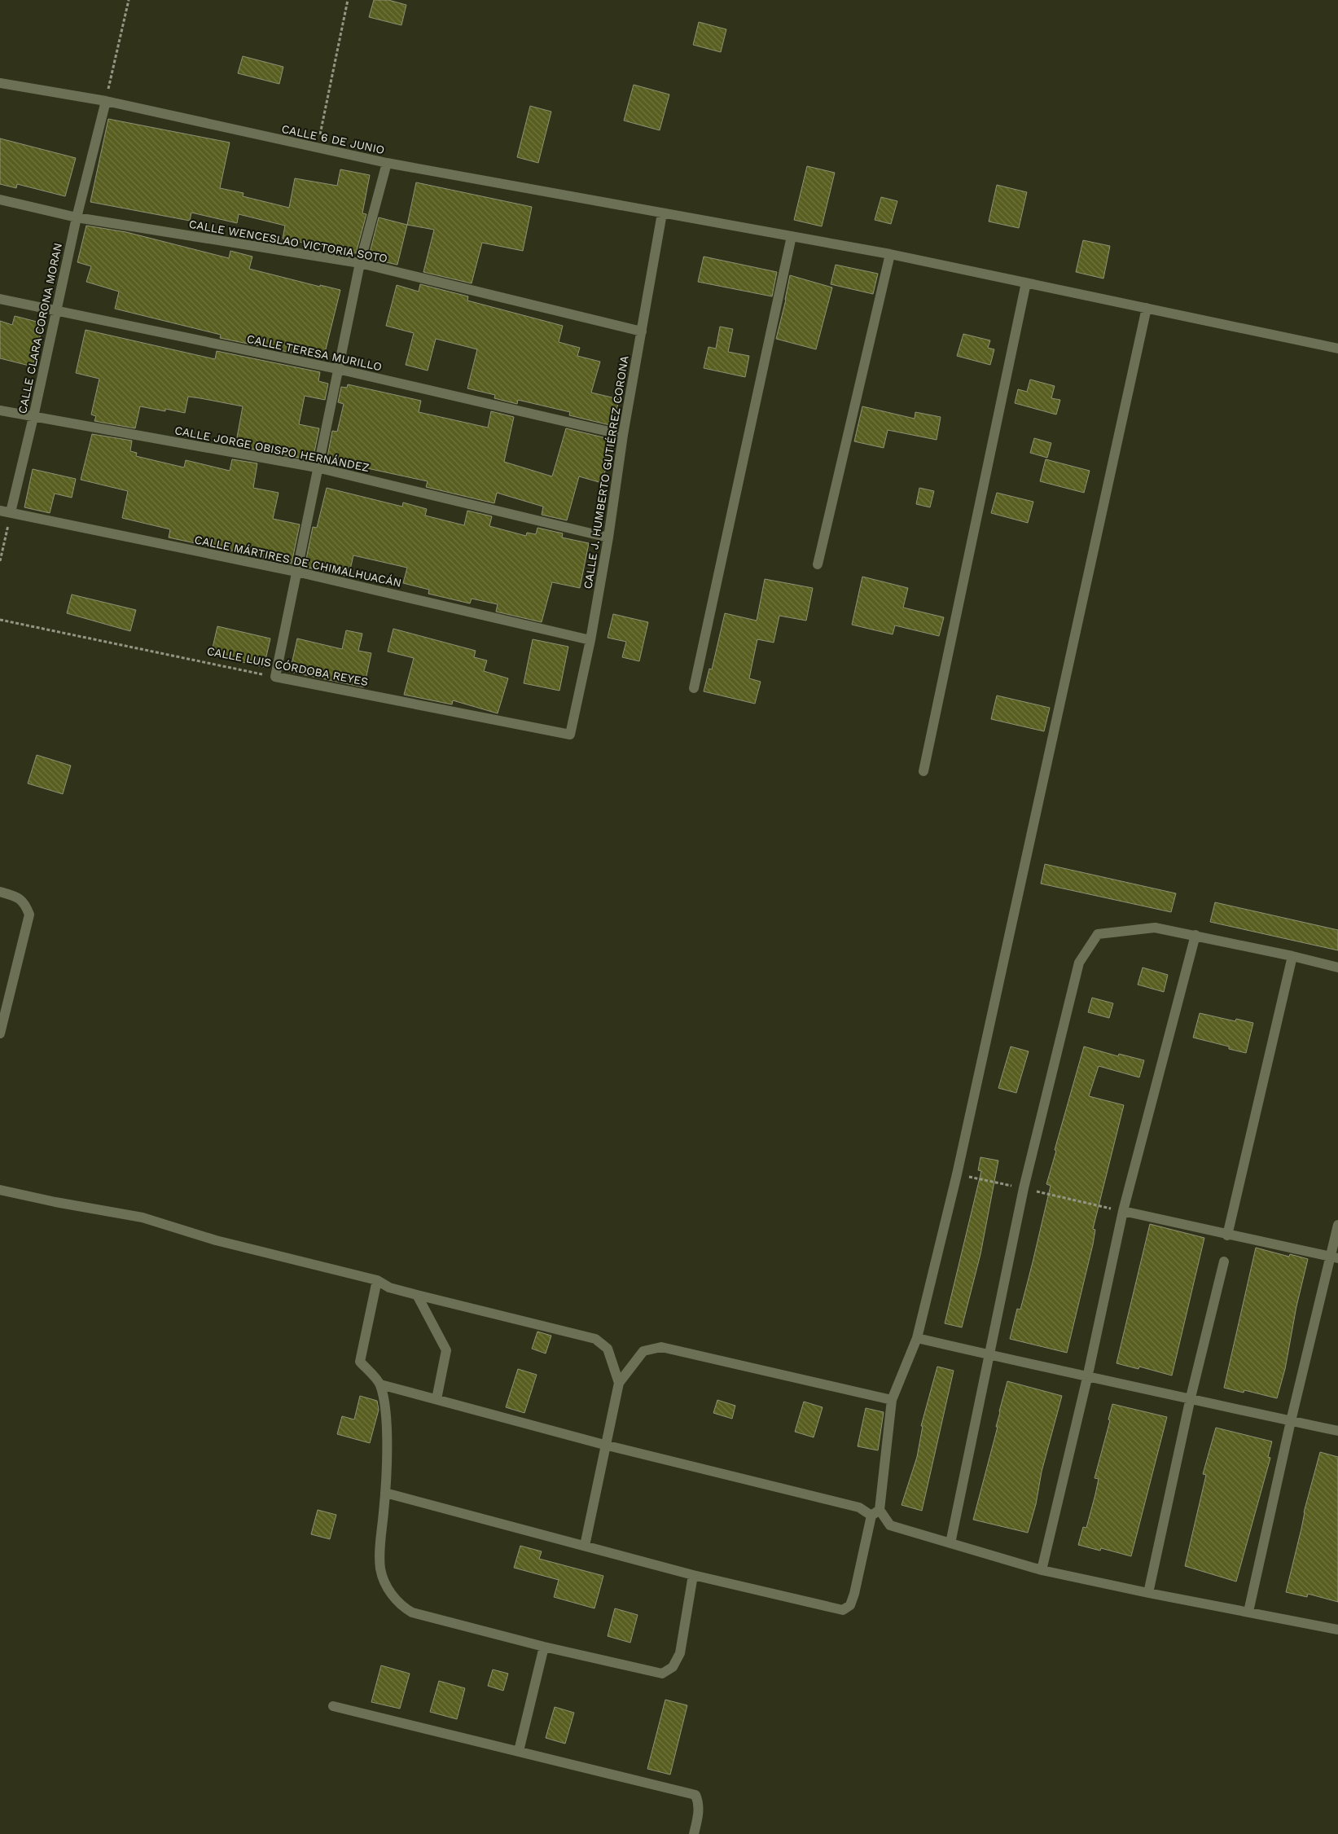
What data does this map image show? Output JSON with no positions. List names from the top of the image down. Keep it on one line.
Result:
{"streets":{"street":["CALLE 6 DE JUNIO","CALLE WENCESLAO VICTORIA SOTO","CALLE CLARA CORONA MORAN","CALLE TERESA MURILLO","CALLE JORGE OBISPO HERNÁNDEZ","CALLE J. HUMBERTO GUTIÉRREZ CORONA","CALLE MÁRTIRES DE CHIMALHUACÁN","CALLE LUIS CÓRDOBA REYES"]},"crossings":[["CALLE 6 DE JUNIO","CALLE CLARA CORONA MORAN"],["CALLE 6 DE JUNIO","CALLE J. HUMBERTO GUTIÉRREZ CORONA"],["CALLE WENCESLAO VICTORIA SOTO","CALLE CLARA CORONA MORAN"],["CALLE WENCESLAO VICTORIA SOTO","CALLE J. HUMBERTO GUTIÉRREZ CORONA"],["CALLE CLARA CORONA MORAN","CALLE TERESA MURILLO"],["CALLE CLARA CORONA MORAN","CALLE JORGE OBISPO HERNÁNDEZ"],["CALLE CLARA CORONA MORAN","CALLE MÁRTIRES DE CHIMALHUACÁN"],["CALLE TERESA MURILLO","CALLE J. HUMBERTO GUTIÉRREZ CORONA"],["CALLE JORGE OBISPO HERNÁNDEZ","CALLE J. HUMBERTO GUTIÉRREZ CORONA"],["CALLE J. HUMBERTO GUTIÉRREZ CORONA","CALLE MÁRTIRES DE CHIMALHUACÁN"],["CALLE J. HUMBERTO GUTIÉRREZ CORONA","CALLE LUIS CÓRDOBA REYES"]]}
